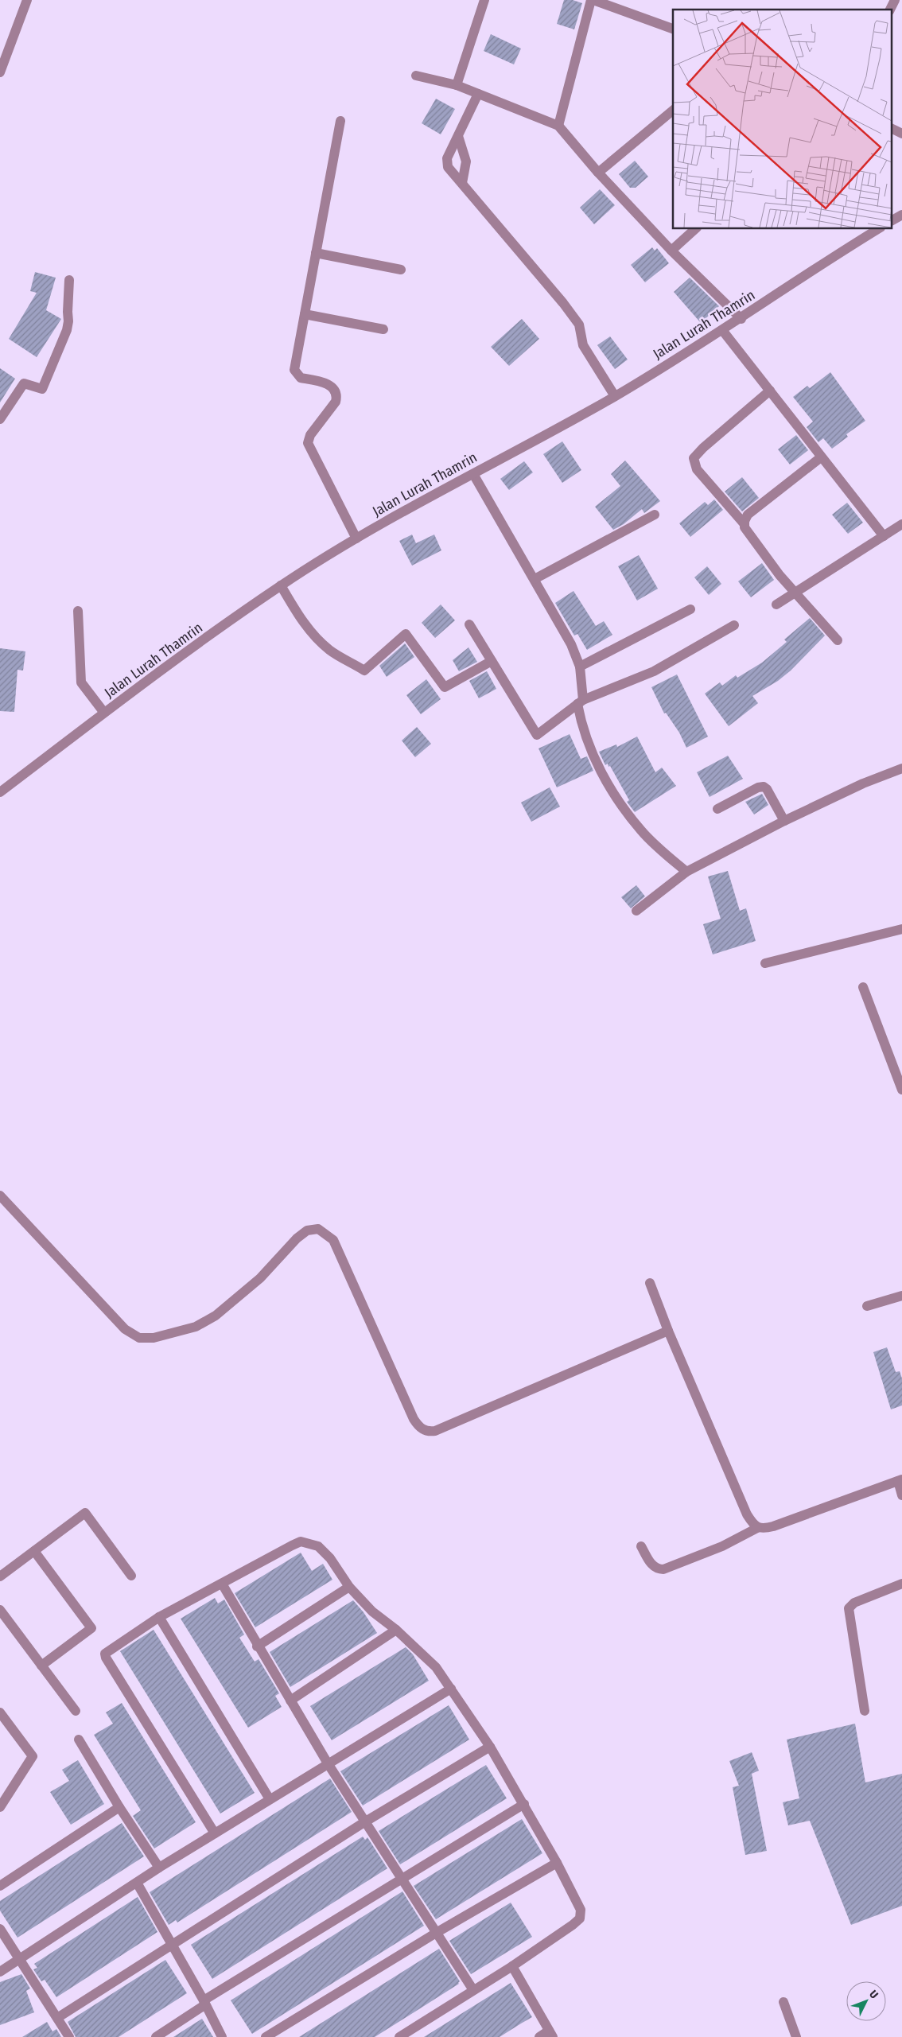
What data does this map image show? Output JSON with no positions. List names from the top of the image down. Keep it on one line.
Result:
{"streets":{"street":["Jalan Lurah Thamrin"]},"north":"top right"}
